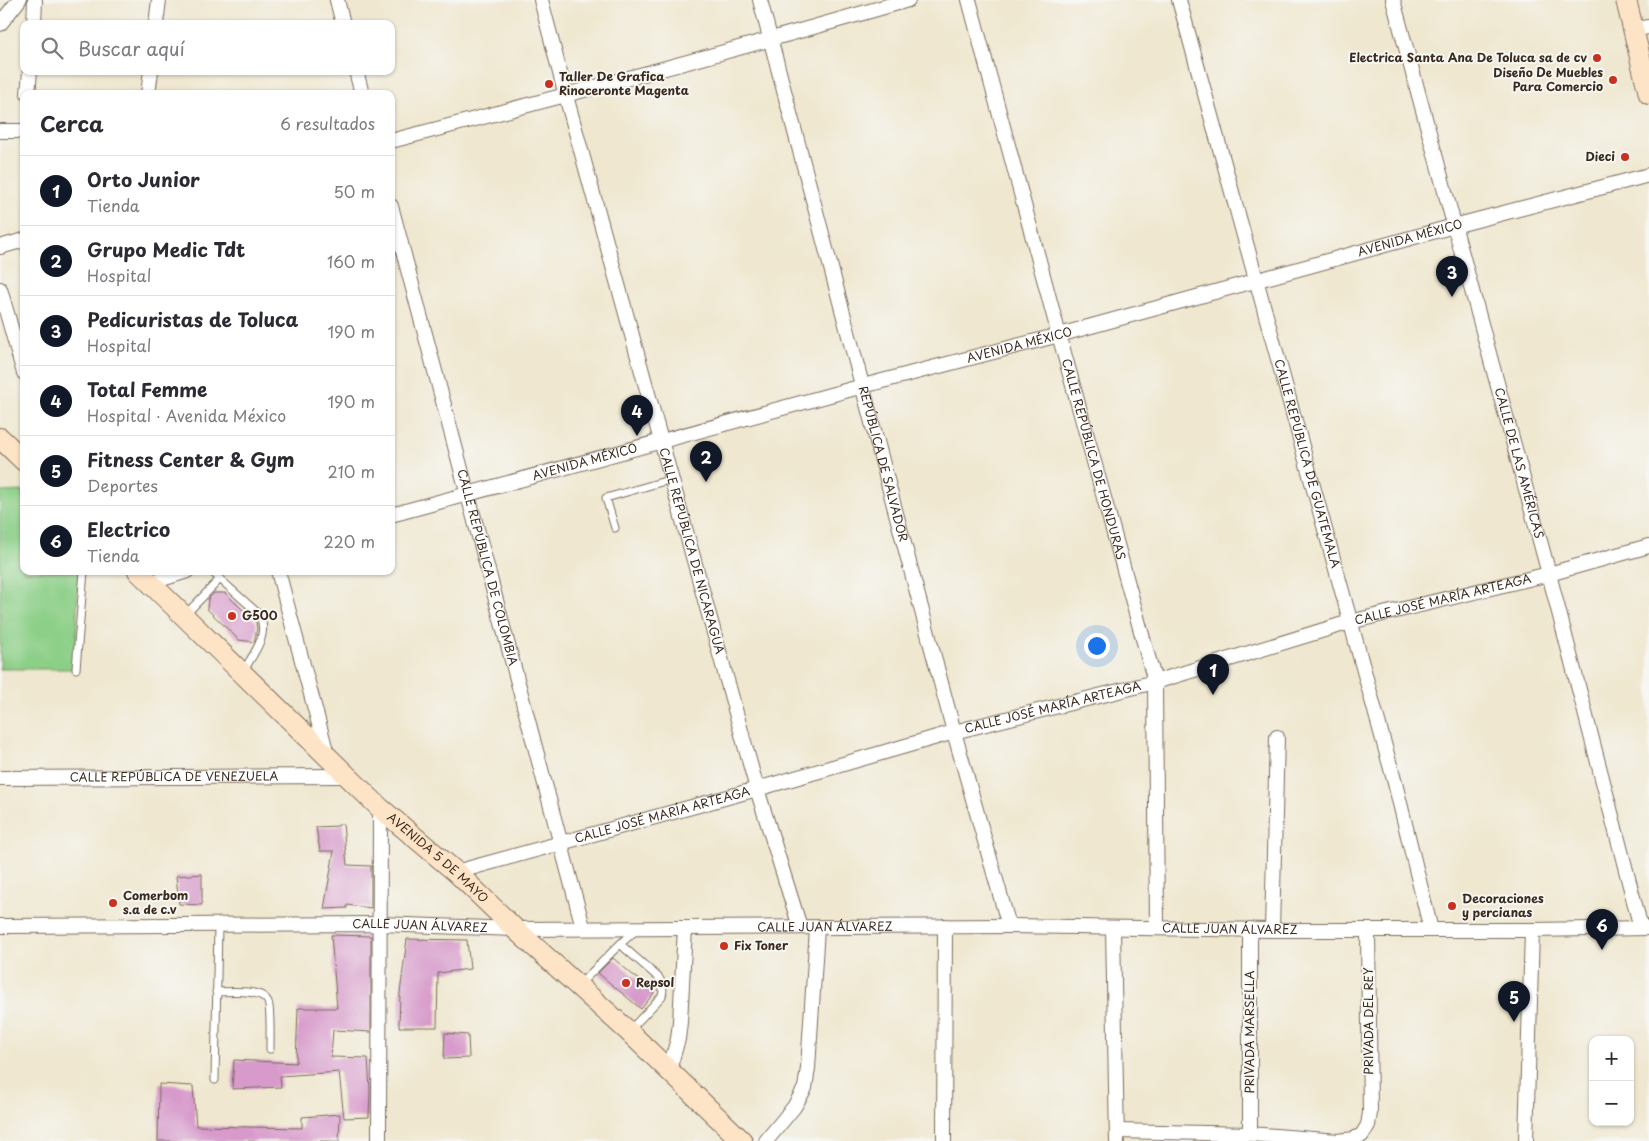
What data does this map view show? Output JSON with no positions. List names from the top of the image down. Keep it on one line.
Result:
{"streets":{"main road":["AVENIDA 5 DE MAYO"],"street":["AVENIDA MÉXICO","CALLE REPÚBLICA DE HONDURAS","REPÚBLICA DE SALVADOR","CALLE DE LAS AMÉRICAS","CALLE REPÚBLICA DE GUATEMALA","CALLE REPÚBLICA DE NICARAGUA","CALLE REPÚBLICA DE COLOMBIA","CALLE JOSÉ MARÍA ARTEAGA","CALLE REPÚBLICA DE VENEZUELA","CALLE JUAN ÁLVAREZ","PRIVADA DEL REY","PRIVADA MARSELLA"]},"crossings":[["AVENIDA MÉXICO","CALLE REPÚBLICA DE HONDURAS"],["AVENIDA MÉXICO","REPÚBLICA DE SALVADOR"],["AVENIDA MÉXICO","CALLE DE LAS AMÉRICAS"],["AVENIDA MÉXICO","CALLE REPÚBLICA DE GUATEMALA"],["AVENIDA MÉXICO","CALLE REPÚBLICA DE NICARAGUA"],["AVENIDA MÉXICO","CALLE REPÚBLICA DE COLOMBIA"],["CALLE REPÚBLICA DE HONDURAS","CALLE JOSÉ MARÍA ARTEAGA"],["CALLE REPÚBLICA DE HONDURAS","CALLE JUAN ÁLVAREZ"],["REPÚBLICA DE SALVADOR","CALLE JOSÉ MARÍA ARTEAGA"],["REPÚBLICA DE SALVADOR","CALLE JUAN ÁLVAREZ"],["CALLE DE LAS AMÉRICAS","CALLE JOSÉ MARÍA ARTEAGA"],["CALLE DE LAS AMÉRICAS","CALLE JUAN ÁLVAREZ"],["CALLE REPÚBLICA DE GUATEMALA","CALLE JOSÉ MARÍA ARTEAGA"],["CALLE REPÚBLICA DE GUATEMALA","CALLE JUAN ÁLVAREZ"],["CALLE REPÚBLICA DE NICARAGUA","CALLE JOSÉ MARÍA ARTEAGA"],["CALLE REPÚBLICA DE NICARAGUA","CALLE JUAN ÁLVAREZ"],["CALLE REPÚBLICA DE COLOMBIA","CALLE JOSÉ MARÍA ARTEAGA"],["CALLE REPÚBLICA DE COLOMBIA","CALLE JUAN ÁLVAREZ"],["CALLE JOSÉ MARÍA ARTEAGA","AVENIDA 5 DE MAYO"],["CALLE REPÚBLICA DE VENEZUELA","AVENIDA 5 DE MAYO"],["AVENIDA 5 DE MAYO","CALLE JUAN ÁLVAREZ"],["CALLE JUAN ÁLVAREZ","PRIVADA DEL REY"],["CALLE JUAN ÁLVAREZ","PRIVADA MARSELLA"],["PRIVADA DEL REY","PRIVADA MARSELLA"]],"places":["Electrica Santa Ana De Toluca sa de cv","Diseño De Muebles Para Comercio","Taller De Grafica Rinoceronte Magenta","Dieci","G500","Comerbom s.a de c.v","Decoraciones y percianas","Fix Toner","Repsol"],"page":{"search":"Buscar aquí","heading":["Cerca","6 resultados"],"list":[{"mark":"1","name":"Orto Junior","note":"Tienda","value":"50 m"},{"mark":"2","name":"Grupo Medic Tdt","note":"Hospital","value":"160 m"},{"mark":"3","name":"Pedicuristas de Toluca","note":"Hospital","value":"190 m"},{"mark":"4","name":"Total Femme","note":"Hospital · Avenida México","value":"190 m"},{"mark":"5","name":"Fitness Center & Gym","note":"Deportes","value":"210 m"},{"mark":"6","name":"Electrico","note":"Tienda","value":"220 m"}],"pins":["3","4","2","1","6","5"],"map_buttons":["+","−"]}}
